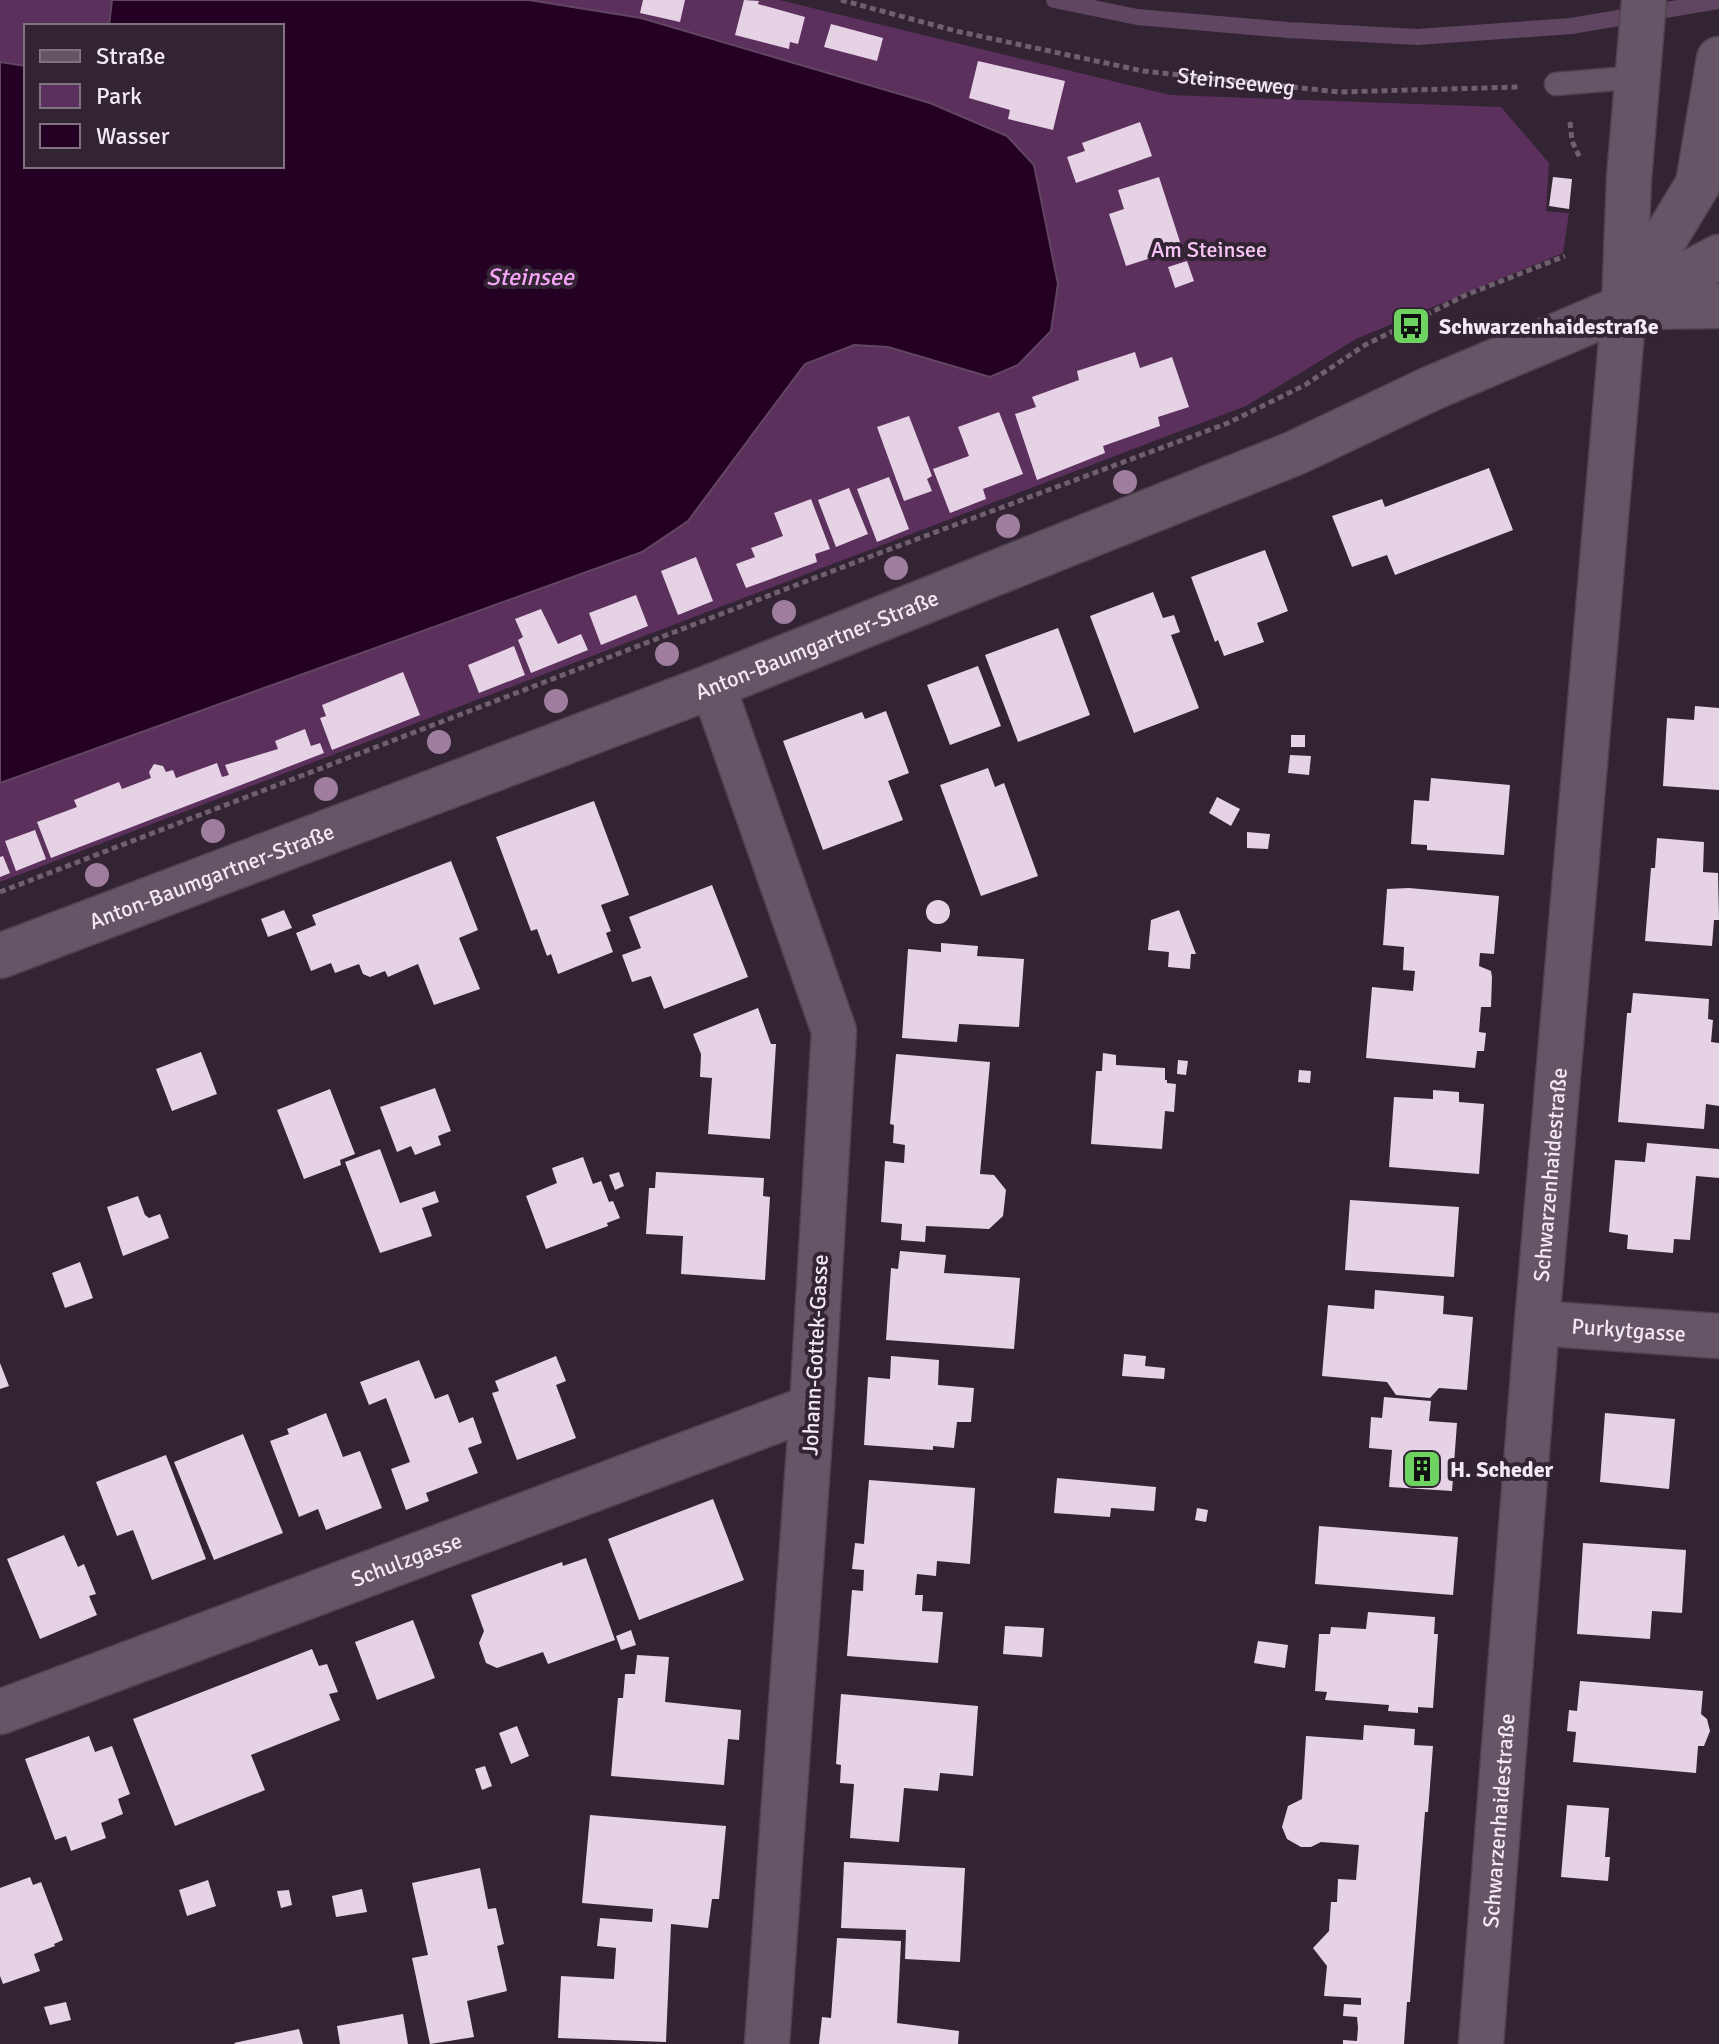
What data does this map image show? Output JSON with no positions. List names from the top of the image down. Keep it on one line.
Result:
{"streets":{"street":["Anton-Baumgartner-Straße","Schwarzenhaidestraße","Purkytgasse","Johann-Gottek-Gasse","Schulzgasse"],"path":["Steinseeweg"]},"crossings":[["Anton-Baumgartner-Straße","Schwarzenhaidestraße"],["Anton-Baumgartner-Straße","Johann-Gottek-Gasse"],["Schwarzenhaidestraße","Purkytgasse"],["Johann-Gottek-Gasse","Schulzgasse"]],"water":["Steinsee"],"parks":["Am Steinsee"],"places":{"bus stop":["Schwarzenhaidestraße"],"building":["H. Scheder"]},"legend":["Straße","Park","Wasser"]}
